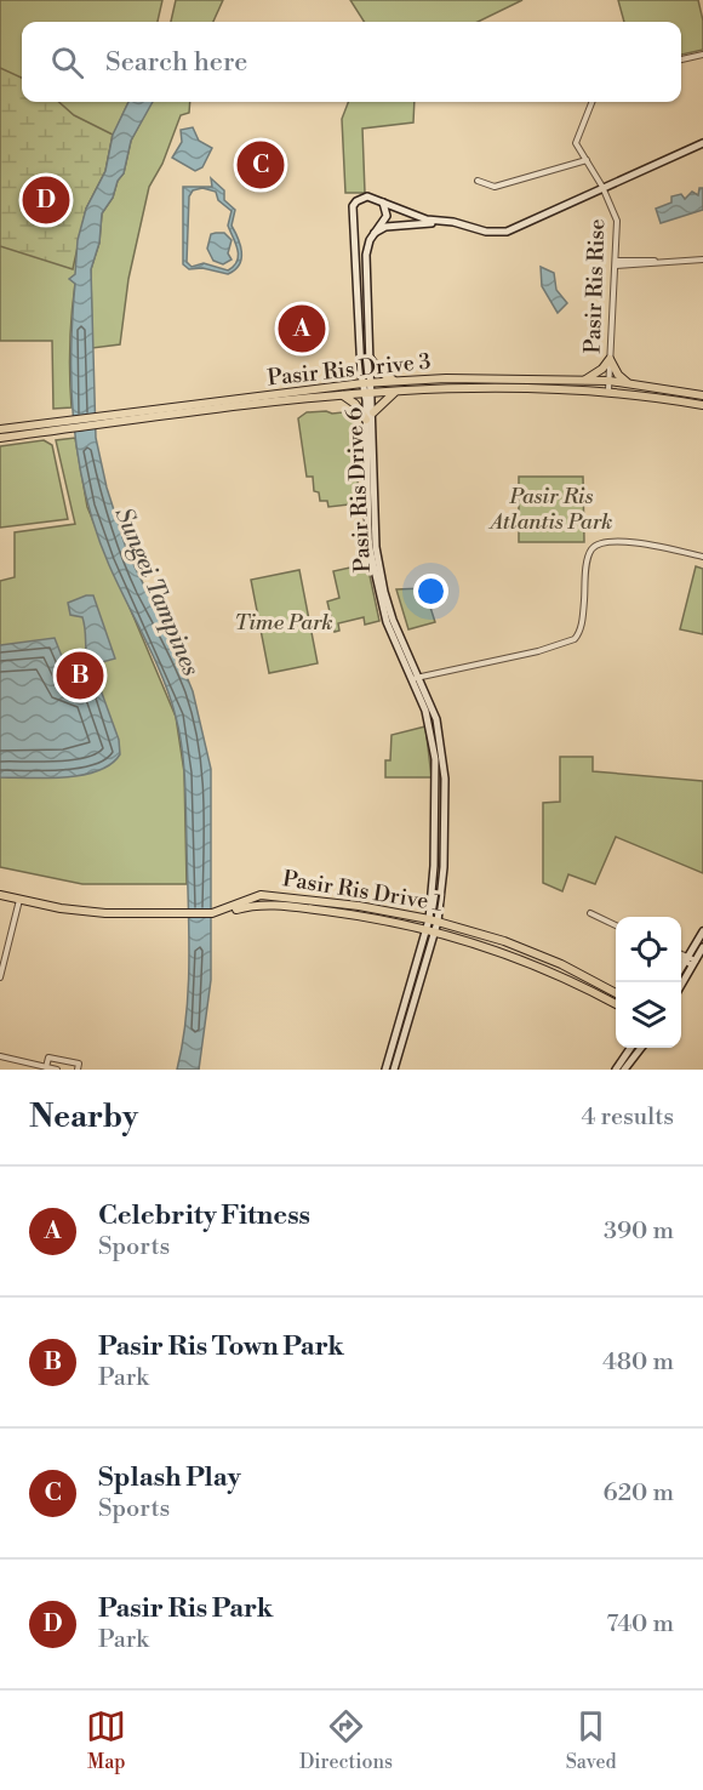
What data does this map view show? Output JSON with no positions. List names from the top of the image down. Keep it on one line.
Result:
{"streets":{"main road":["Pasir Ris Drive 3","Pasir Ris Drive 1"],"street":["Pasir Ris Rise","Pasir Ris Drive 6"]},"crossings":[["Pasir Ris Rise","Pasir Ris Drive 3"],["Pasir Ris Drive 3","Pasir Ris Drive 6"],["Pasir Ris Drive 6","Pasir Ris Drive 1"]],"water":["Sungei Tampines"],"parks":["Pasir Ris Atlantis Park","Time Park"],"page":{"search":"Search here","pins":["C","D","A","B"],"heading":["Nearby","4 results"],"list":[{"mark":"A","name":"Celebrity Fitness","note":"Sports","value":"390 m"},{"mark":"B","name":"Pasir Ris Town Park","note":"Park","value":"480 m"},{"mark":"C","name":"Splash Play","note":"Sports","value":"620 m"},{"mark":"D","name":"Pasir Ris Park","note":"Park","value":"740 m"}],"nav":["Map","Directions","Saved"]}}
